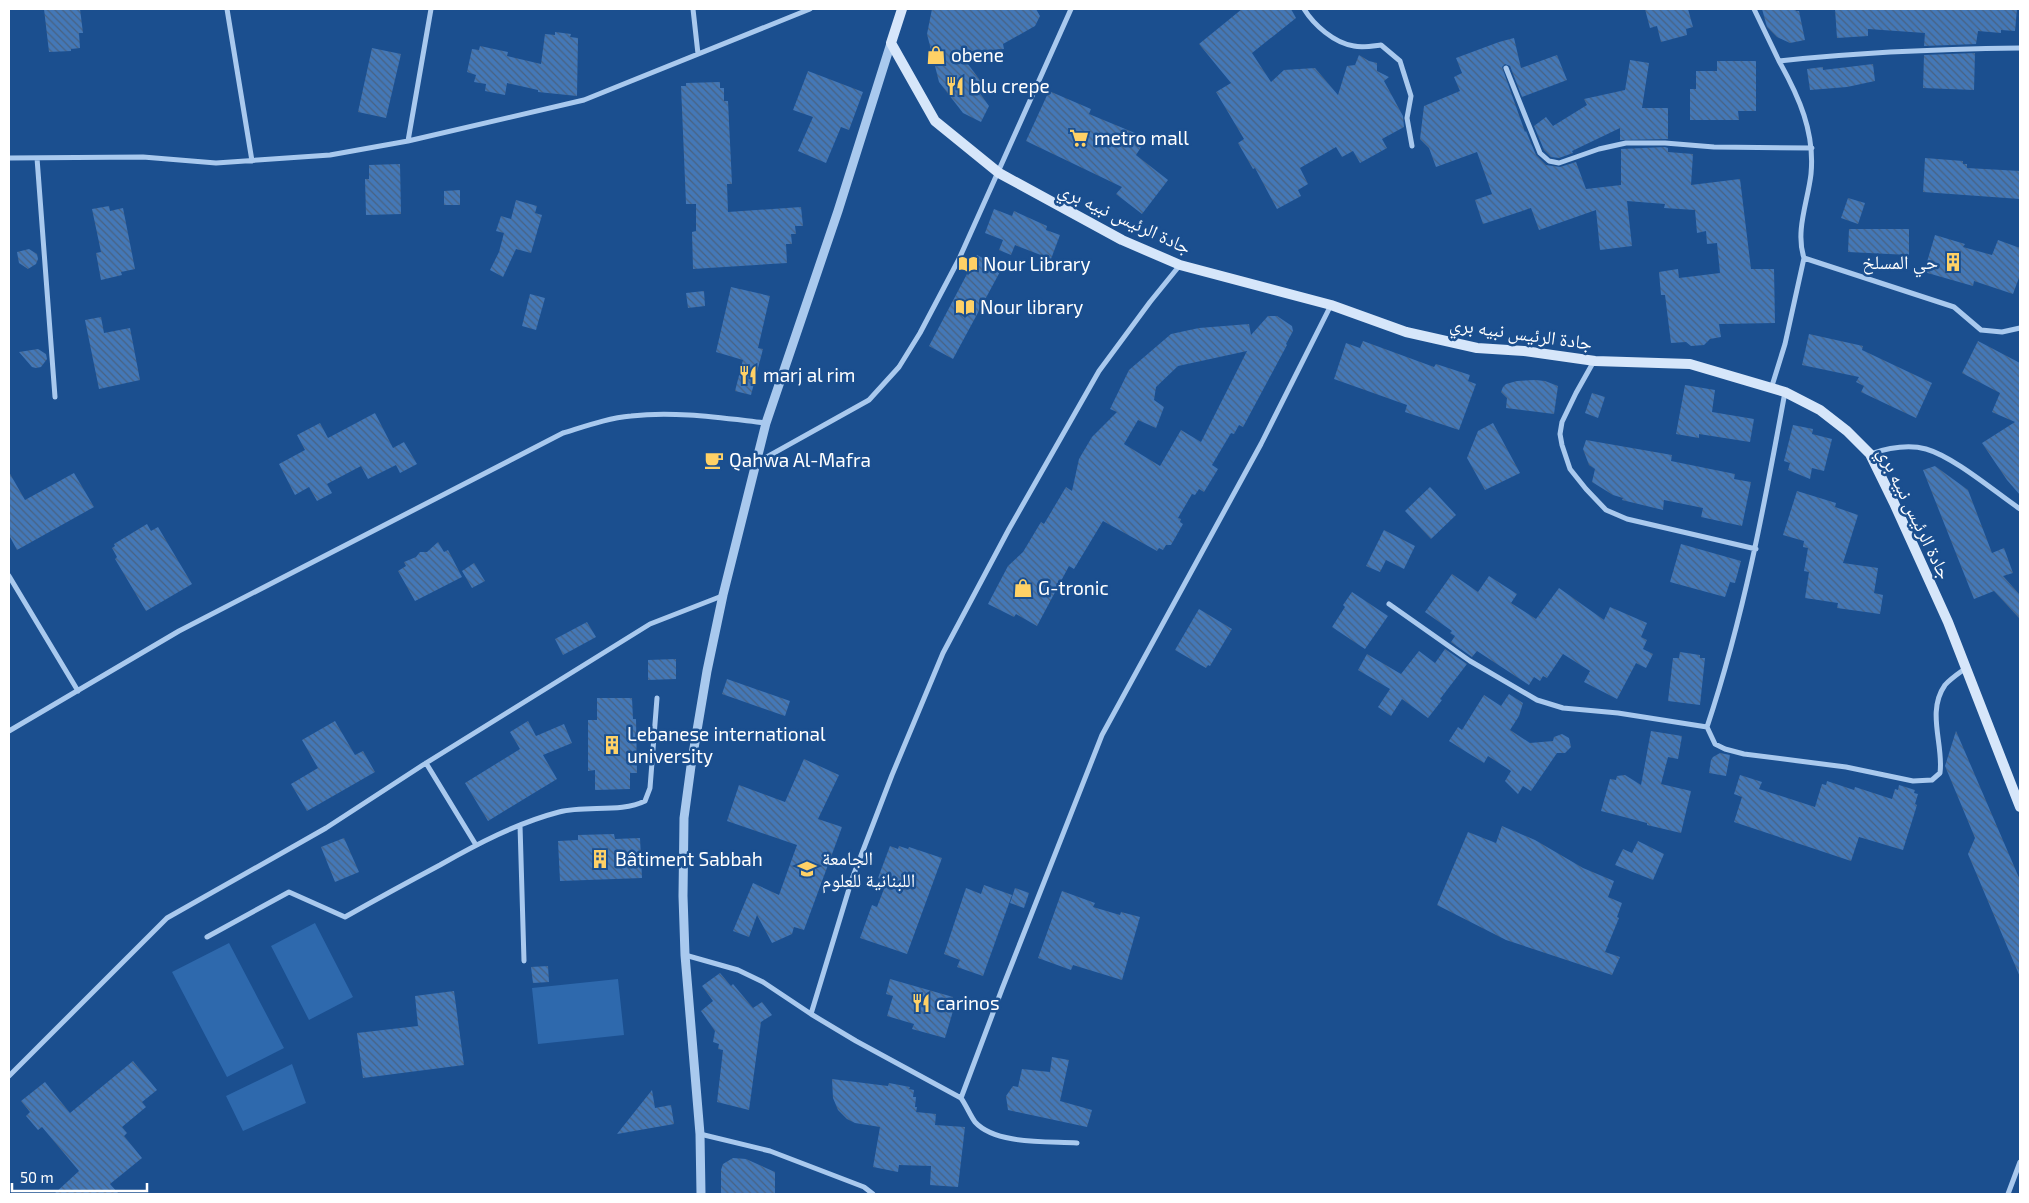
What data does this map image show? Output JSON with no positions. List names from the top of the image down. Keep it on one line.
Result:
{"streets":{"main road":["جادة الرئيس نبيه بري"]},"places":{"shop":["obene","G-tronic"],"restaurant":["blu crepe","marj al rim","carinos"],"supermarket":["metro mall"],"building":["حي المسلخ","Lebanese international university","Bâtiment Sabbah"],"library":["Nour Library","Nour library"],"cafe":["Qahwa Al-Mafra"],"school or university":["الجامعة اللبنانية للعلوم"]},"scale_bar":"50 m"}
